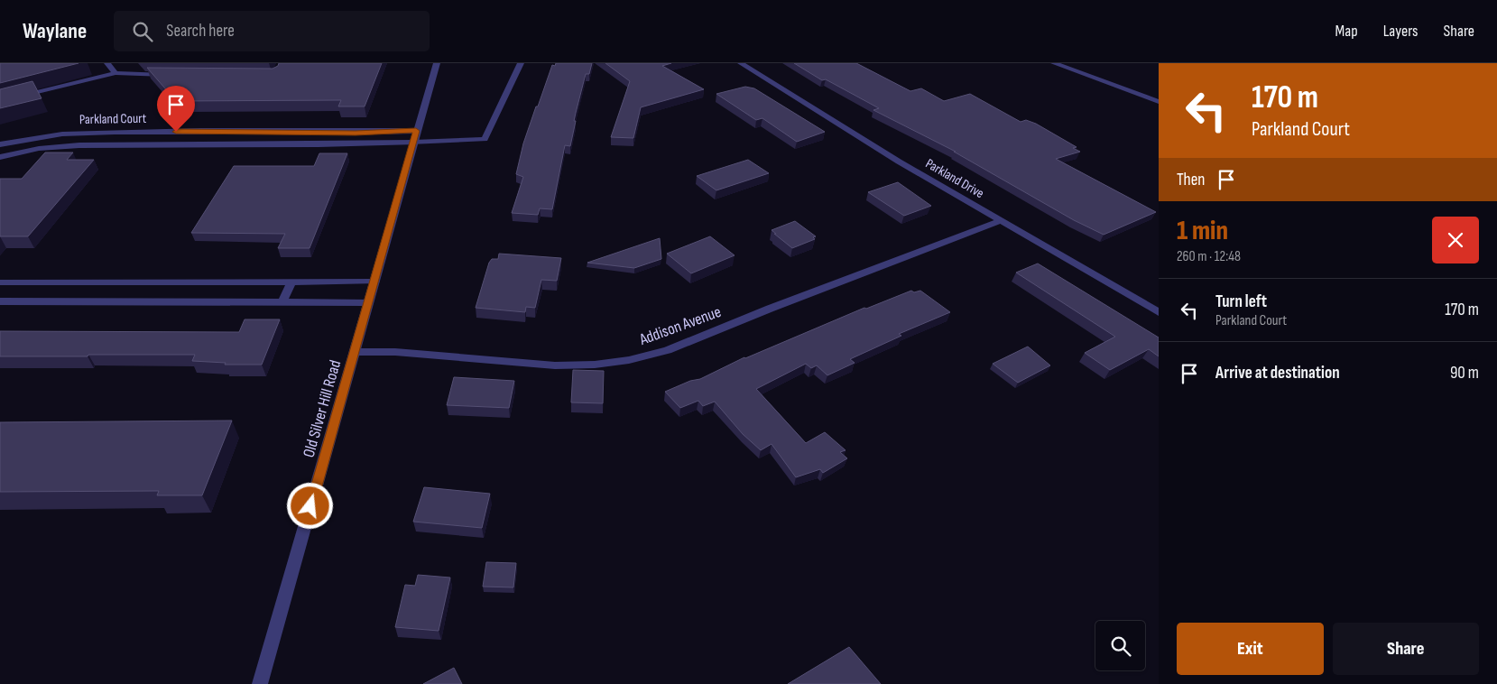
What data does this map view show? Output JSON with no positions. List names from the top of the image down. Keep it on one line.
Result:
{"streets":{"street":["Parkland Court","Parkland Drive","Addison Avenue","Old Silver Hill Road"]},"crossings":[["Parkland Court","Old Silver Hill Road"],["Parkland Drive","Addison Avenue"],["Addison Avenue","Old Silver Hill Road"]],"page":{"header":"Waylane","search":"Search here","nav":["Map","Layers","Share"],"turn":["170 m","Parkland Court"],"then":"Then","heading":["1 min","260 m · 12:48"],"list":[{"name":"Turn left","note":"Parkland Court","value":"170 m"},{"name":"Arrive at destination","value":"90 m"}],"buttons":["Exit","Share"]}}
